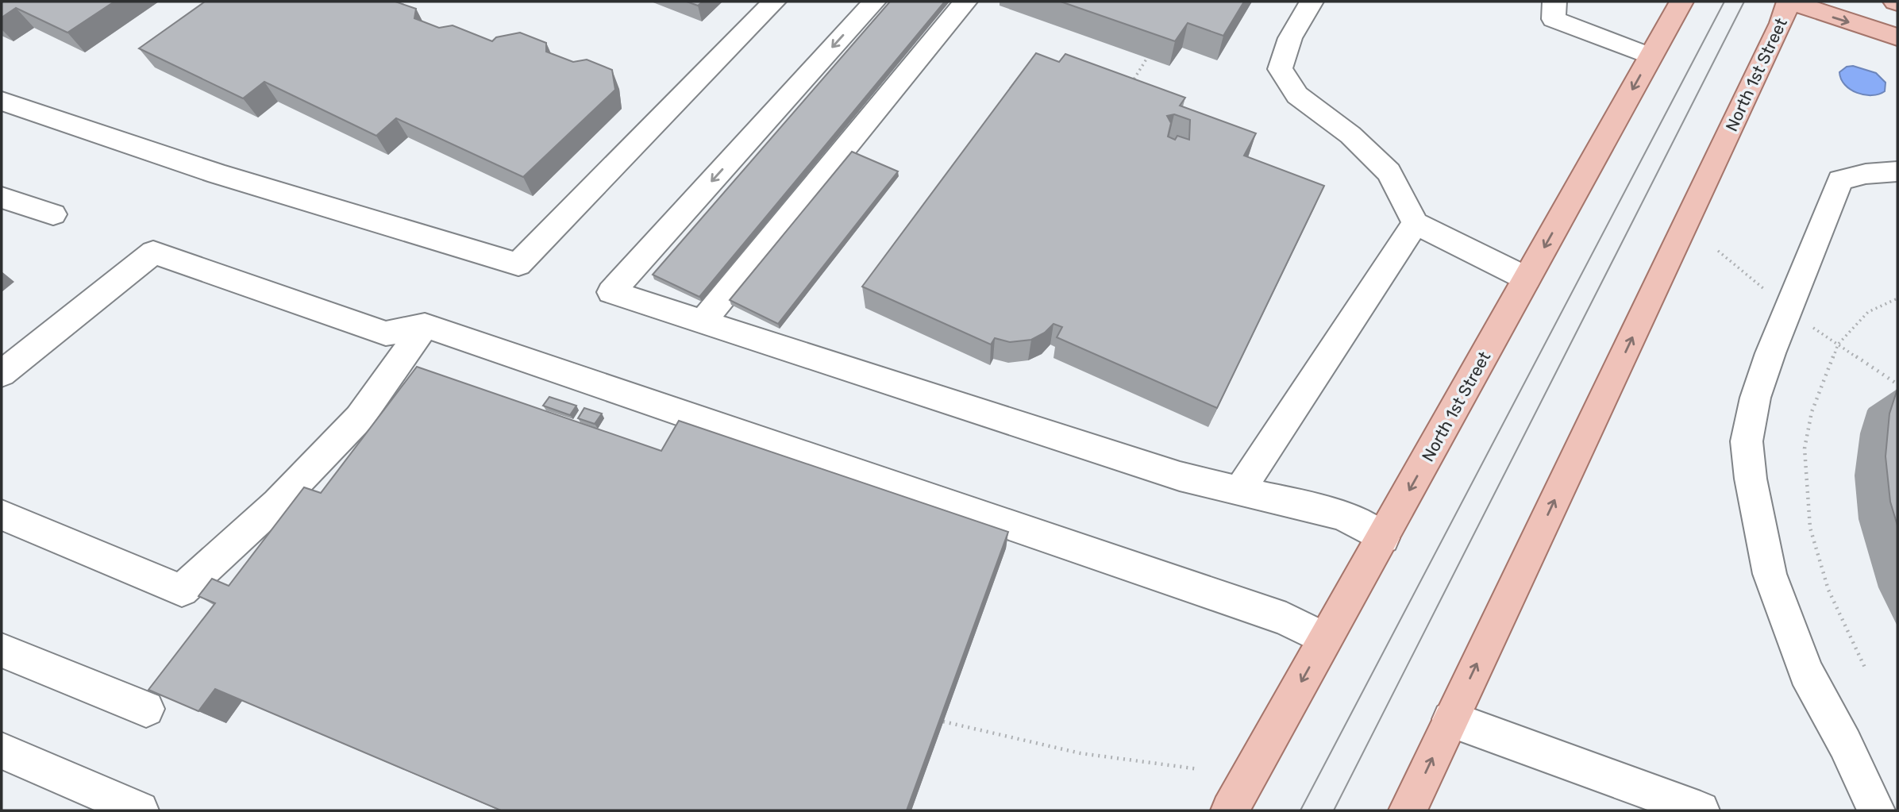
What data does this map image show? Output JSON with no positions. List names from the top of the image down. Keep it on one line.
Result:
{"streets":{"main road":["North 1st Street"]}}
